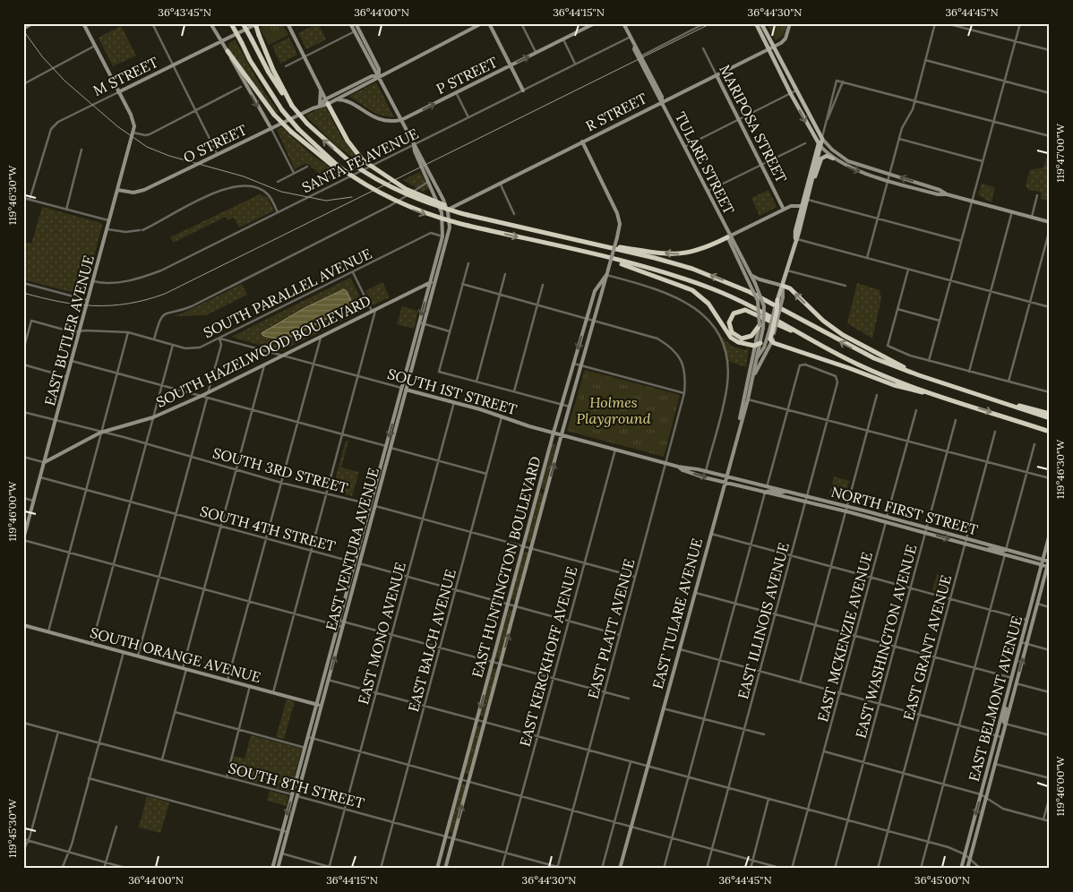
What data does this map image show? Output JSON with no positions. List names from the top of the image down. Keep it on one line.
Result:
{"streets":{"main road":["P STREET","M STREET","R STREET","MARIPOSA STREET","O STREET","TULARE STREET","EAST BUTLER AVENUE","SOUTH HAZELWOOD BOULEVARD","SOUTH 1ST STREET","NORTH FIRST STREET","EAST VENTURA AVENUE","EAST HUNTINGTON BOULEVARD","EAST TULARE AVENUE","SOUTH ORANGE AVENUE","EAST BELMONT AVENUE"],"street":["SANTA FE AVENUE","SOUTH PARALLEL AVENUE","SOUTH 3RD STREET","SOUTH 4TH STREET","EAST ILLINOIS AVENUE","EAST PLATT AVENUE","EAST MONO AVENUE","EAST MCKENZIE AVENUE","EAST BALCH AVENUE","EAST WASHINGTON AVENUE","EAST GRANT AVENUE","EAST KERCKHOFF AVENUE","SOUTH 8TH STREET"]},"crossings":[["P STREET","O STREET"],["M STREET","EAST BUTLER AVENUE"],["R STREET","MARIPOSA STREET"],["R STREET","TULARE STREET"],["R STREET","EAST VENTURA AVENUE"],["R STREET","EAST HUNTINGTON BOULEVARD"],["O STREET","EAST BUTLER AVENUE"],["SANTA FE AVENUE","TULARE STREET"],["SANTA FE AVENUE","EAST BUTLER AVENUE"],["TULARE STREET","EAST TULARE AVENUE"],["SOUTH PARALLEL AVENUE","EAST BUTLER AVENUE"],["SOUTH PARALLEL AVENUE","SOUTH 1ST STREET"],["SOUTH PARALLEL AVENUE","EAST VENTURA AVENUE"],["EAST BUTLER AVENUE","SOUTH HAZELWOOD BOULEVARD"],["EAST BUTLER AVENUE","SOUTH 3RD STREET"],["EAST BUTLER AVENUE","SOUTH 4TH STREET"],["SOUTH HAZELWOOD BOULEVARD","SOUTH 1ST STREET"],["SOUTH HAZELWOOD BOULEVARD","SOUTH 3RD STREET"],["SOUTH HAZELWOOD BOULEVARD","EAST VENTURA AVENUE"],["SOUTH 1ST STREET","NORTH FIRST STREET"],["SOUTH 1ST STREET","EAST VENTURA AVENUE"],["SOUTH 1ST STREET","EAST HUNTINGTON BOULEVARD"],["SOUTH 1ST STREET","EAST TULARE AVENUE"],["SOUTH 1ST STREET","EAST PLATT AVENUE"],["SOUTH 1ST STREET","EAST MONO AVENUE"],["SOUTH 1ST STREET","EAST BALCH AVENUE"],["SOUTH 1ST STREET","EAST KERCKHOFF AVENUE"],["SOUTH 3RD STREET","EAST VENTURA AVENUE"],["SOUTH 3RD STREET","EAST HUNTINGTON BOULEVARD"],["SOUTH 3RD STREET","EAST PLATT AVENUE"],["SOUTH 3RD STREET","EAST MONO AVENUE"],["SOUTH 3RD STREET","EAST BALCH AVENUE"],["SOUTH 3RD STREET","EAST KERCKHOFF AVENUE"],["NORTH FIRST STREET","EAST ILLINOIS AVENUE"],["NORTH FIRST STREET","EAST MCKENZIE AVENUE"],["NORTH FIRST STREET","EAST WASHINGTON AVENUE"],["NORTH FIRST STREET","EAST GRANT AVENUE"],["NORTH FIRST STREET","EAST BELMONT AVENUE"],["SOUTH 4TH STREET","EAST VENTURA AVENUE"],["SOUTH 4TH STREET","EAST HUNTINGTON BOULEVARD"],["SOUTH 4TH STREET","EAST PLATT AVENUE"],["SOUTH 4TH STREET","EAST MONO AVENUE"],["SOUTH 4TH STREET","EAST BALCH AVENUE"],["SOUTH 4TH STREET","EAST KERCKHOFF AVENUE"],["EAST VENTURA AVENUE","SOUTH ORANGE AVENUE"],["EAST VENTURA AVENUE","SOUTH 8TH STREET"],["EAST HUNTINGTON BOULEVARD","EAST PLATT AVENUE"],["EAST HUNTINGTON BOULEVARD","SOUTH 8TH STREET"],["EAST PLATT AVENUE","SOUTH 8TH STREET"],["EAST MONO AVENUE","SOUTH 8TH STREET"],["EAST BALCH AVENUE","SOUTH 8TH STREET"],["EAST KERCKHOFF AVENUE","SOUTH 8TH STREET"]],"parks":["Holmes Playground"],"coordinates":["36°43'45\"N","36°44'00\"N","36°44'15\"N","36°44'30\"N","36°44'45\"N","119°47'00\"W","119°46'30\"W","119°46'00\"W","119°45'30\"W","36°45'00\"N"]}
